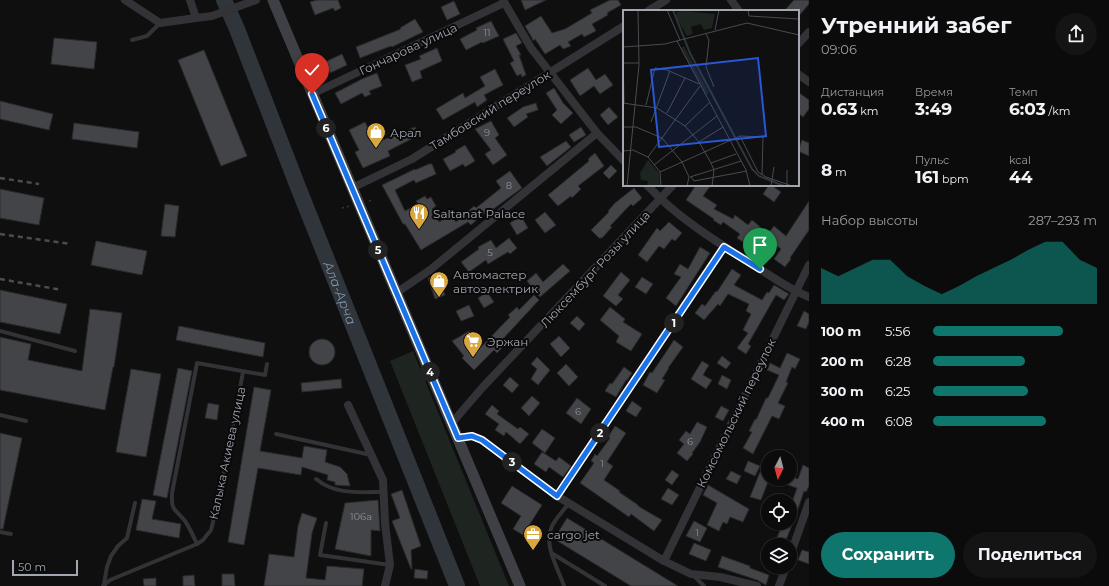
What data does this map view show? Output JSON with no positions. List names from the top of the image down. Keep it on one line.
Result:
{"streets":{"street":["Гончарова улица","Тамбовский переулок","Люксембург Розы улица","Комсомольский переулок"],"lane":["Калыка Акиева улица"]},"water":["Ала-Арча"],"places":{"shop":["Арал","Автомастер автоэлектрик"],"restaurant":["Saltanat Palace"],"supermarket":["Эржан"],"office":["cargo jet"]},"house_numbers":["11","9","8","5","6","6","1","106a","1"],"scale_bar":"50 m","north":"bottom","page":{"heading":["Утренний забег","09:06"],"stats":[["Дистанция","0.63 km"],["Время","3:49"],["Темп","6:03 /km"],["8 m"],["Пульс","161 bpm"],["kcal","44"]],"pins":["6","5","1","4","2","3"],"chart":["Набор высоты","287–293 m"],"list":[{"name":"100 m","note":"5:56"},{"name":"200 m","note":"6:28"},{"name":"300 m","note":"6:25"},{"name":"400 m","note":"6:08"}],"buttons":["Сохранить","Поделиться"],"scale":"50 m"}}
